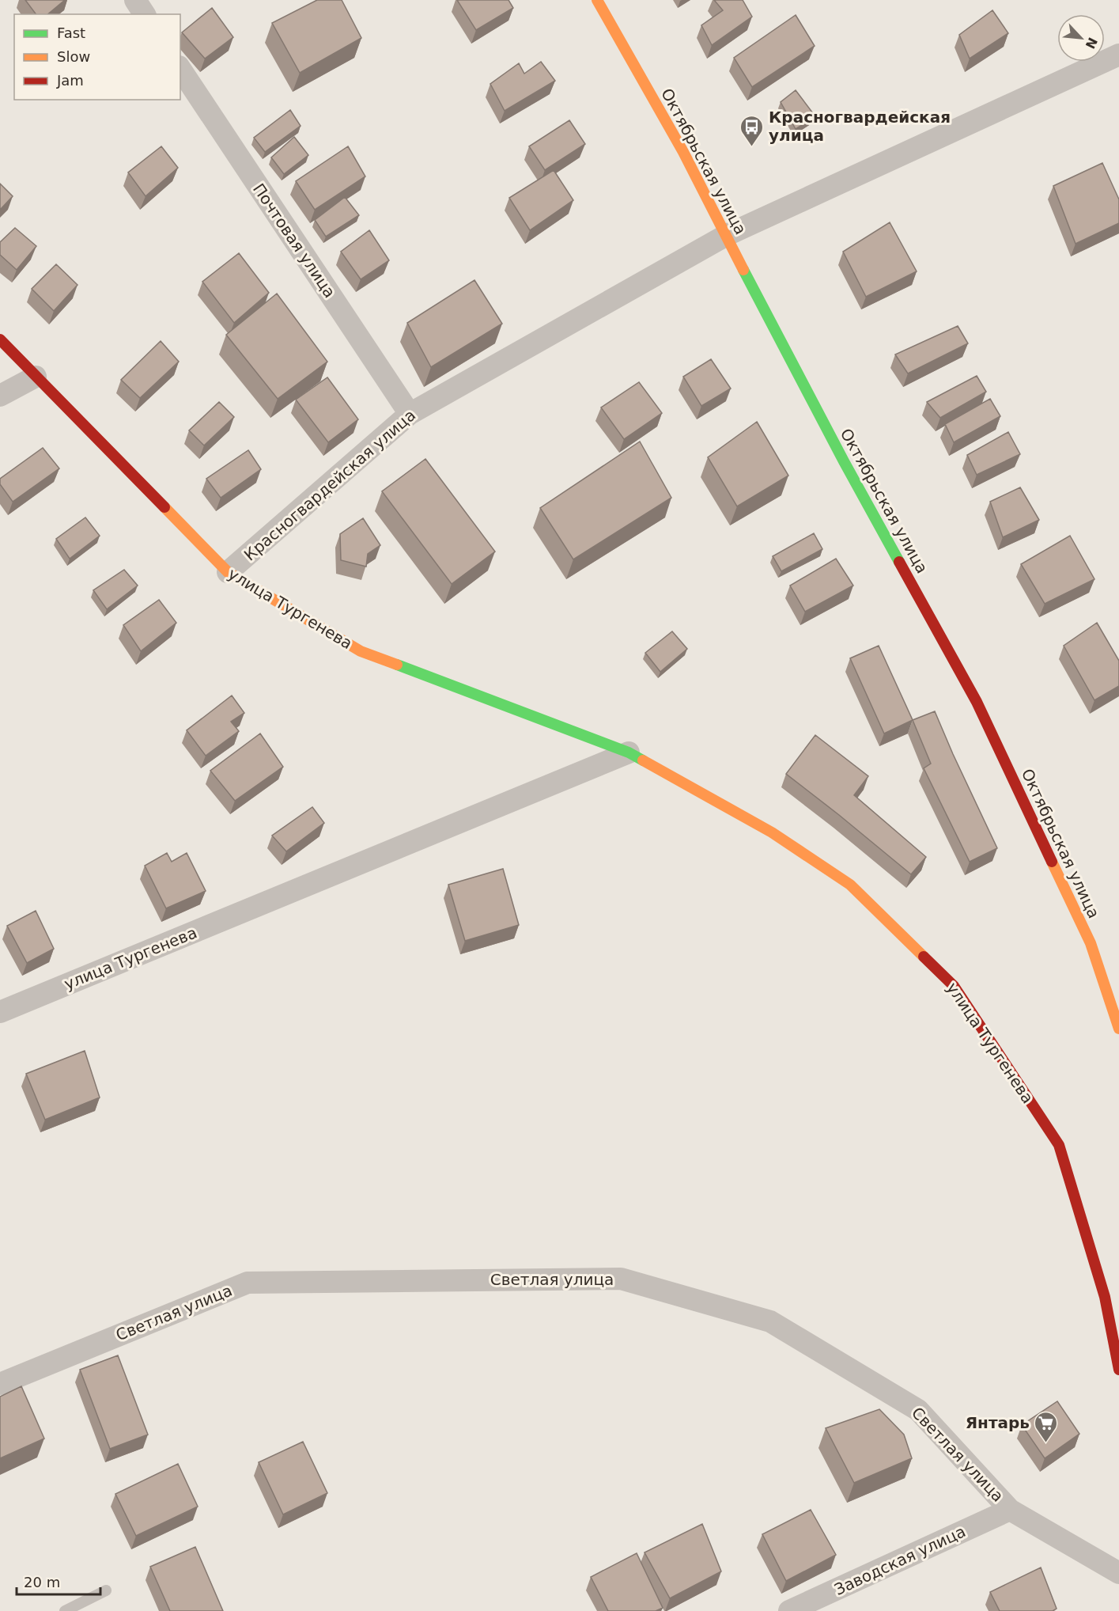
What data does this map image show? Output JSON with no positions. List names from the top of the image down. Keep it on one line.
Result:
{"streets":{"main road":["Октябрьская улица","улица Тургенева"],"street":["Почтовая улица","Красногвардейская улица","Светлая улица","Заводская улица"]},"crossings":[["Октябрьская улица","Красногвардейская улица"],["Почтовая улица","Красногвардейская улица"],["Красногвардейская улица","улица Тургенева"],["Светлая улица","Заводская улица"]],"places":{"bus stop":["Красногвардейская улица"],"supermarket":["Янтарь"]},"legend":["Fast","Slow","Jam"],"scale_bar":"20 m","north":"bottom right"}
